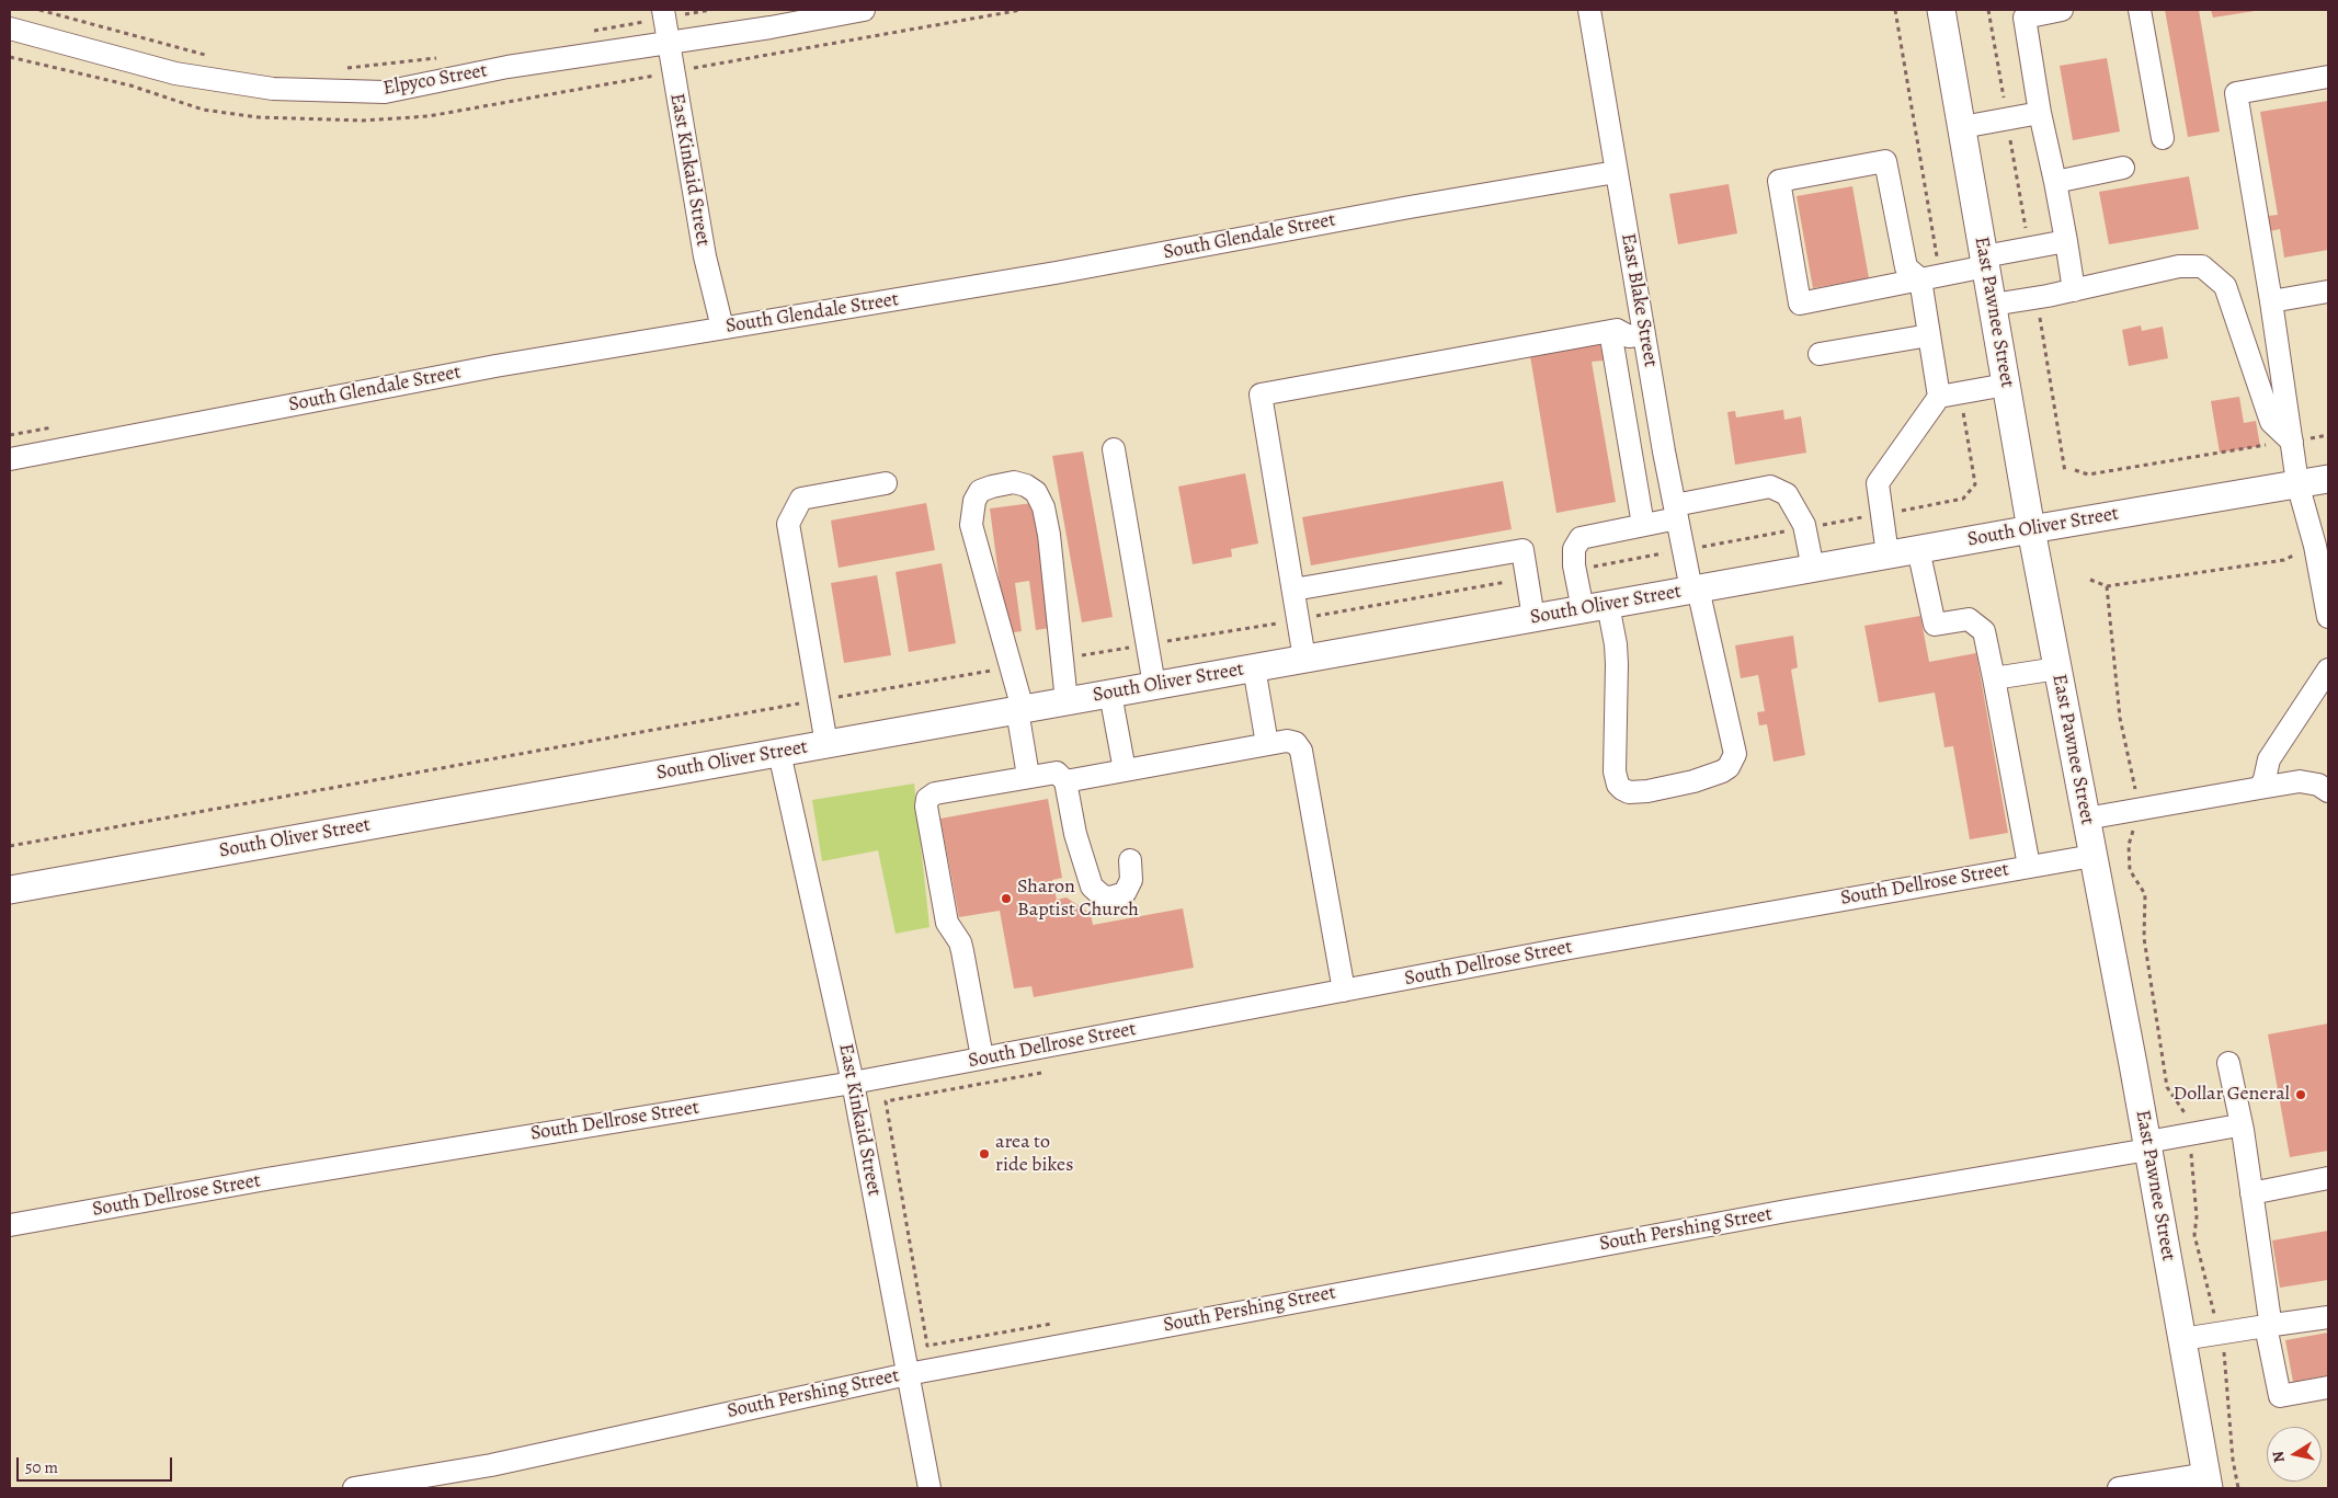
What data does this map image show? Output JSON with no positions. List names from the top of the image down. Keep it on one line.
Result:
{"streets":{"main road":["East Pawnee Street","South Oliver Street"],"street":["Elpyco Street","East Kinkaid Street","South Glendale Street","East Blake Street","South Dellrose Street","South Pershing Street"]},"crossings":[["Elpyco Street","East Kinkaid Street"],["East Kinkaid Street","South Glendale Street"],["East Kinkaid Street","South Oliver Street"],["East Kinkaid Street","South Dellrose Street"],["East Kinkaid Street","South Pershing Street"],["South Glendale Street","East Blake Street"],["East Blake Street","South Oliver Street"],["East Pawnee Street","South Oliver Street"],["East Pawnee Street","South Dellrose Street"],["East Pawnee Street","South Pershing Street"]],"places":["Sharon Baptist Church","Dollar General","area to ride bikes"],"scale_bar":"50 m","north":"left"}
